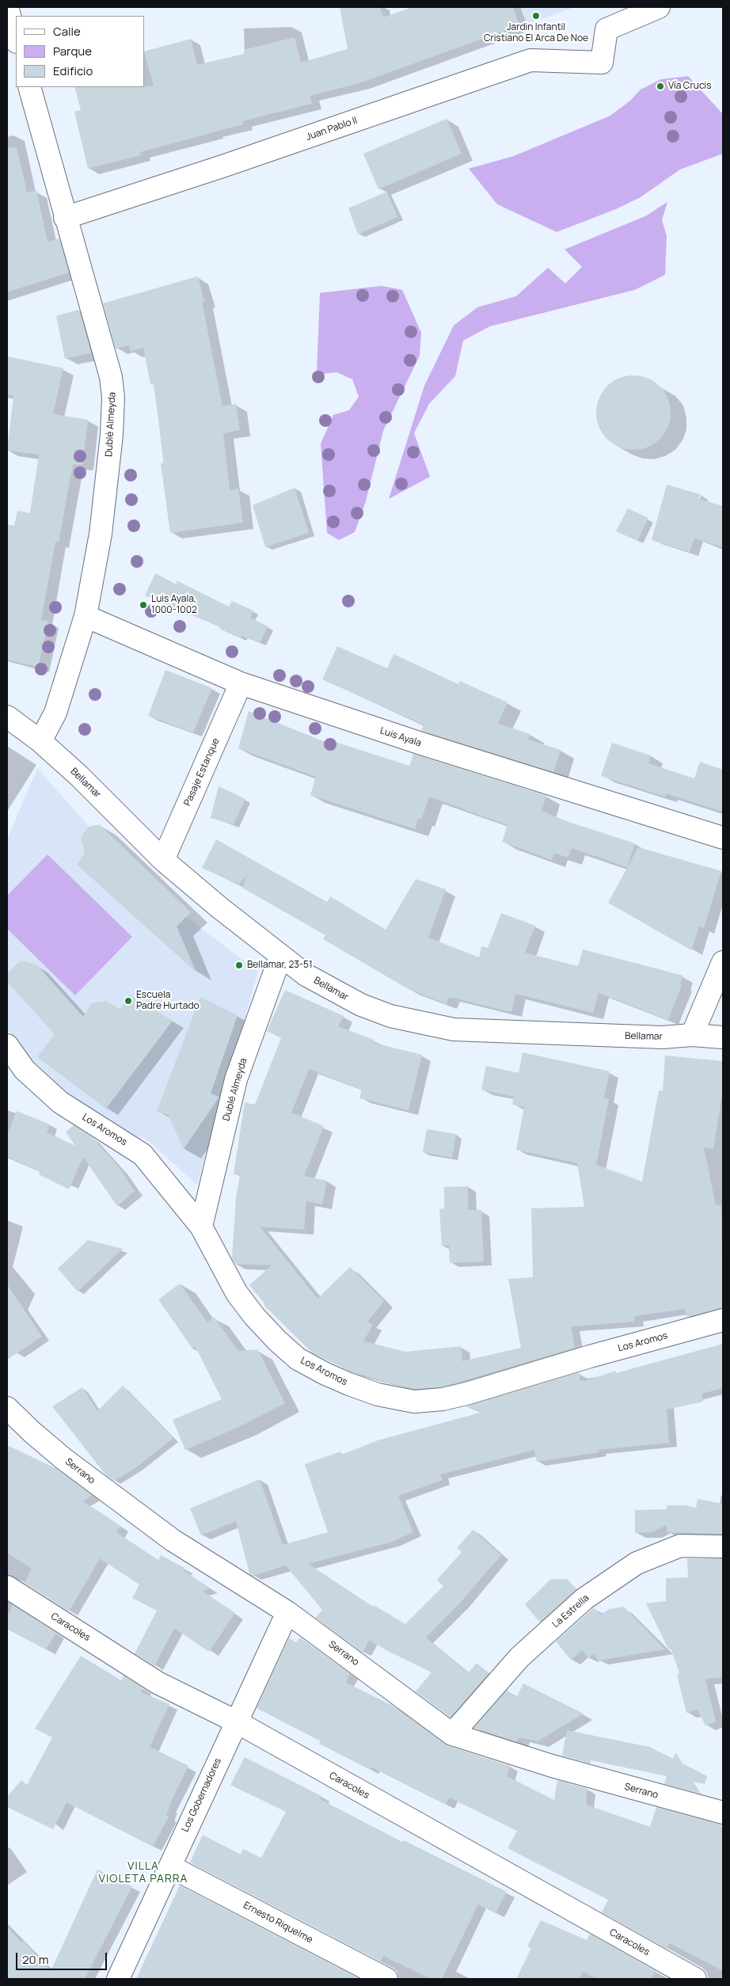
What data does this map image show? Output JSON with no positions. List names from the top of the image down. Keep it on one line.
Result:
{"streets":{"street":["Juan Pablo II","Dublé Almeyda","Luis Ayala","Pasaje Estanque","Bellamar","Los Aromos","Serrano","La Estrella","Caracoles","Los Gobernadores","Ernesto Riquelme"]},"crossings":[["Juan Pablo II","Dublé Almeyda"],["Dublé Almeyda","Luis Ayala"],["Dublé Almeyda","Bellamar"],["Dublé Almeyda","Los Aromos"],["Luis Ayala","Pasaje Estanque"],["Pasaje Estanque","Bellamar"],["Serrano","La Estrella"],["Serrano","Los Gobernadores"],["Caracoles","Los Gobernadores"],["Los Gobernadores","Ernesto Riquelme"]],"districts":["VILLA VIOLETA PARRA"],"places":["Jardin Infantil Cristiano El Arca De Noe","Vía Crucis","Luis Ayala, 1000-1002","Bellamar, 23-51","Escuela Padre Hurtado"],"legend":["Calle","Parque","Edificio"],"scale_bar":"20 m"}
